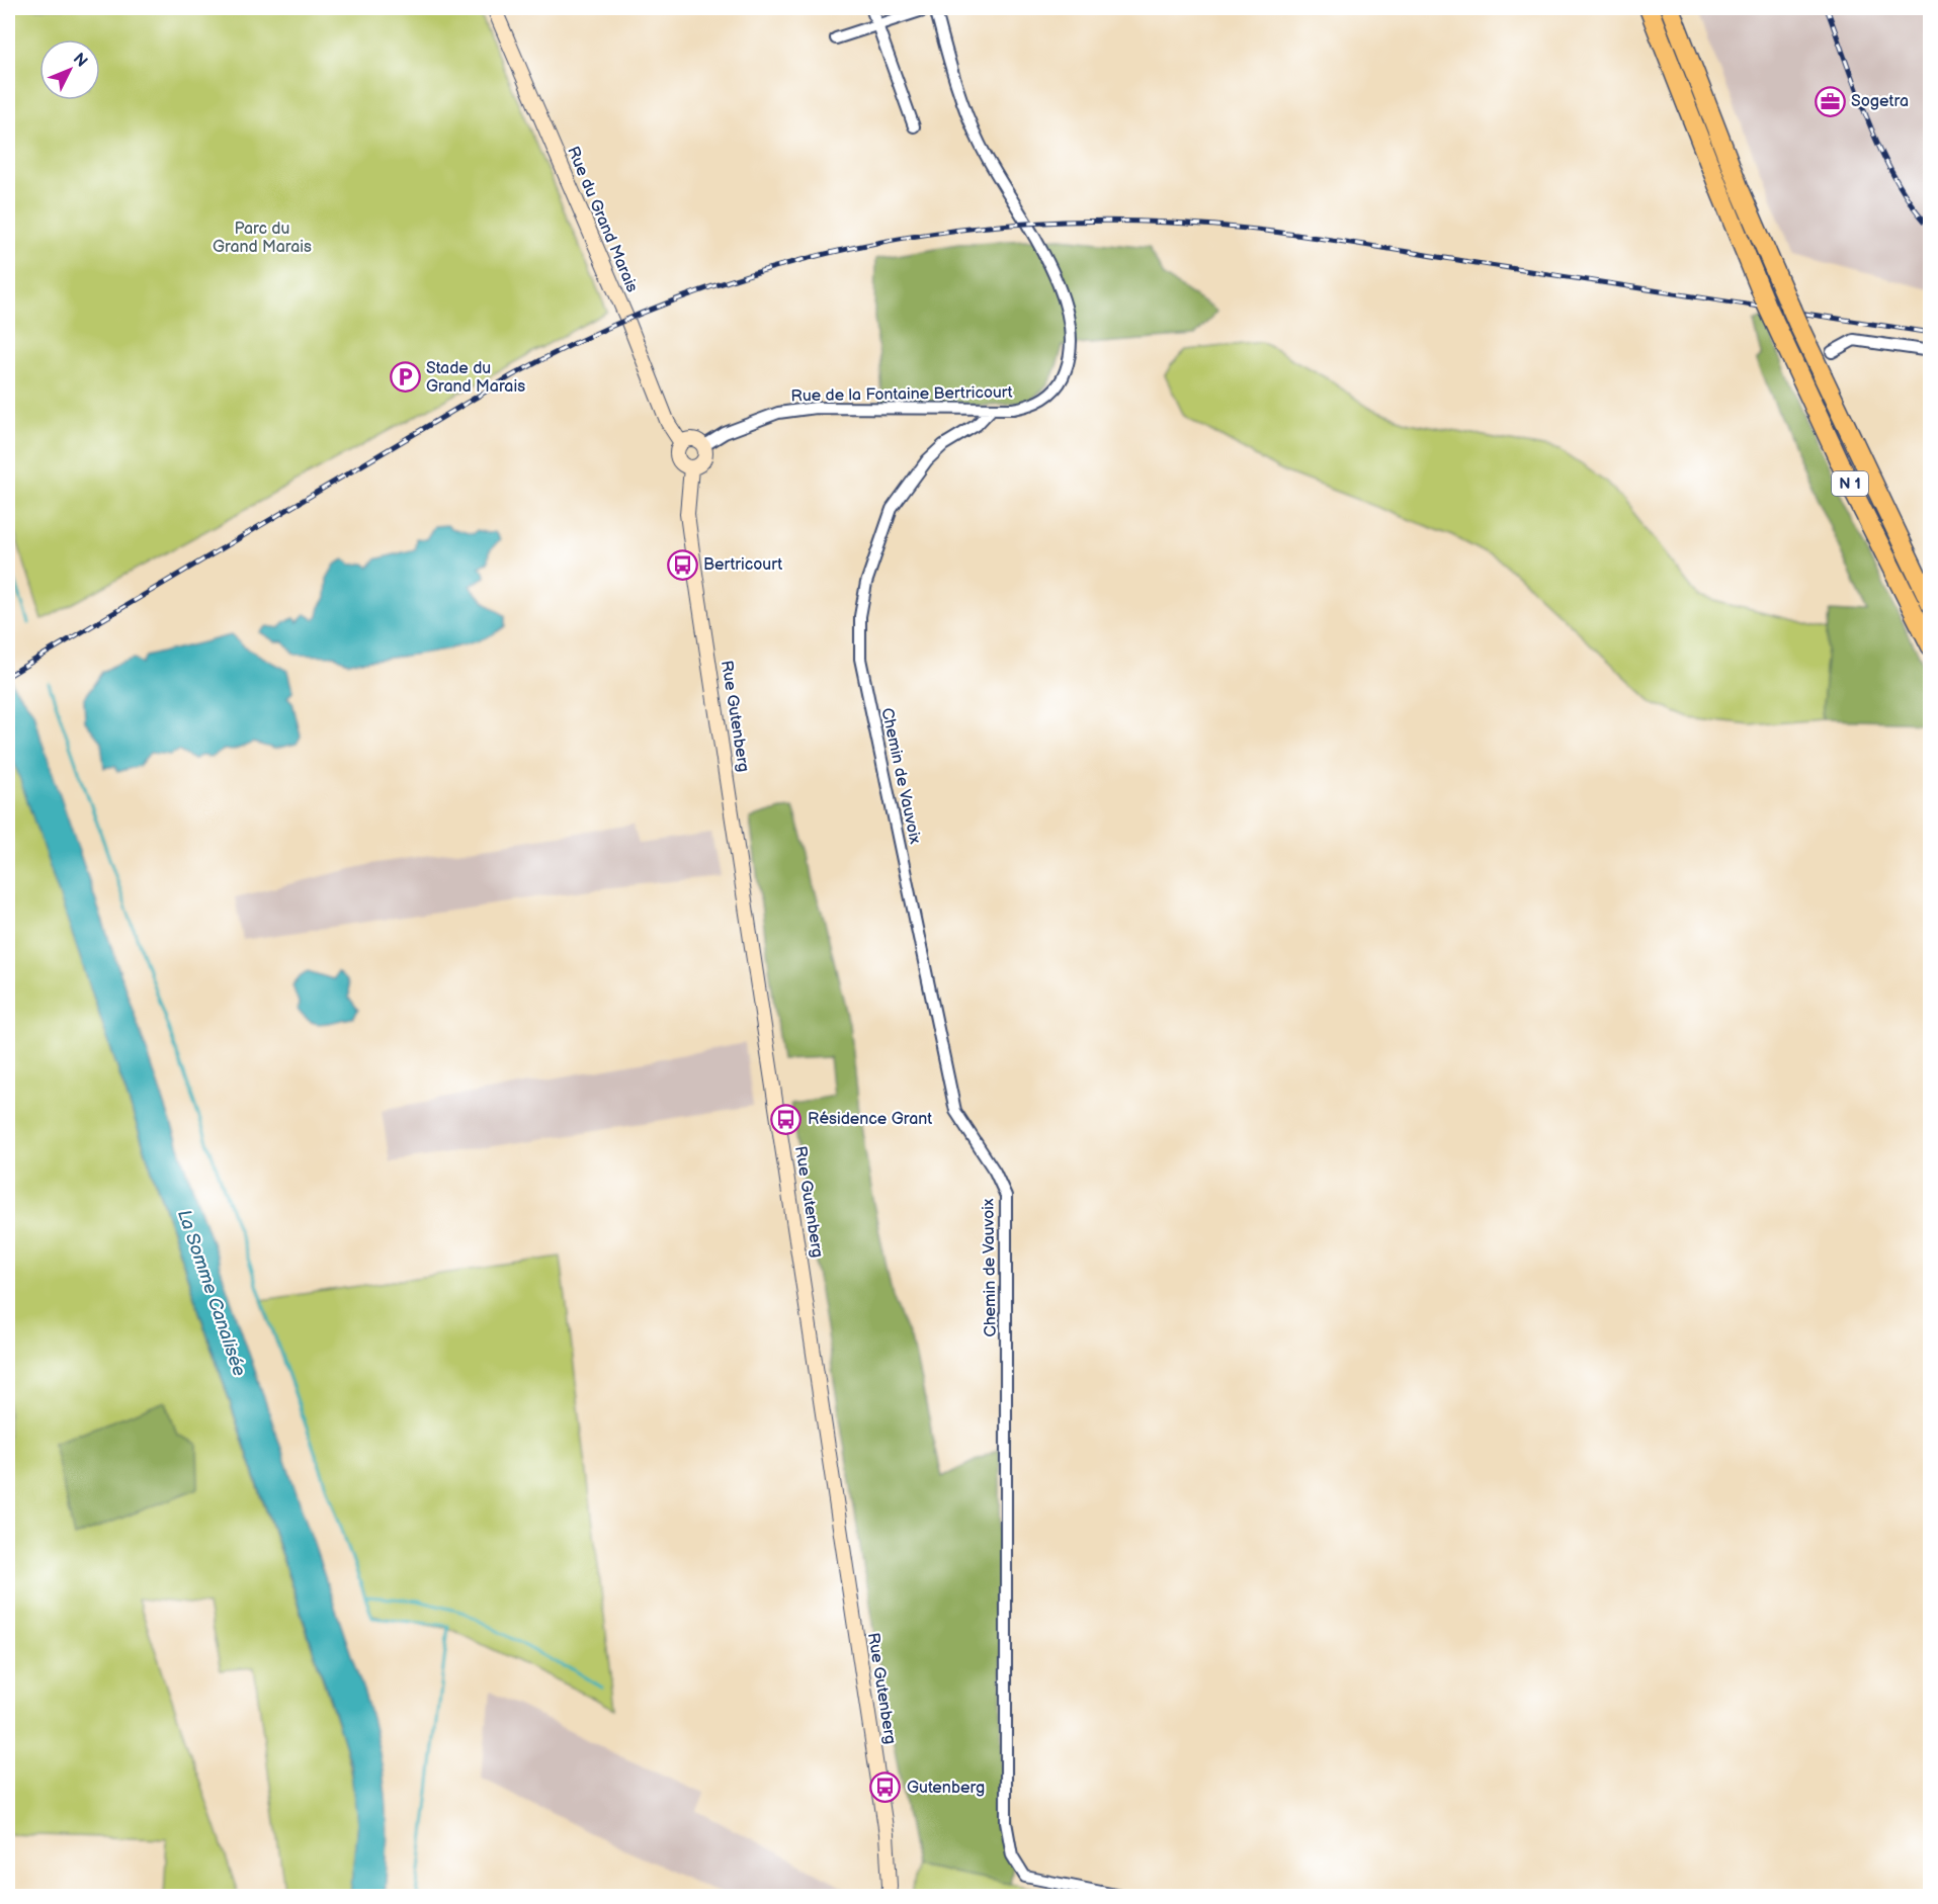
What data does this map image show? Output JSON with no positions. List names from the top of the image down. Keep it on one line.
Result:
{"streets":{"highway":["N 1"],"street":["Rue du Grand Marais","Rue de la Fontaine Bertricourt","Rue Gutenberg","Chemin de Vauvoix"]},"crossings":[["Rue du Grand Marais","Rue de la Fontaine Bertricourt"],["Rue du Grand Marais","Rue Gutenberg"],["Rue de la Fontaine Bertricourt","Rue Gutenberg"],["Rue de la Fontaine Bertricourt","Chemin de Vauvoix"]],"water":["La Somme Canalisée"],"parks":["Parc du Grand Marais"],"places":{"office":["Sogetra"],"parking":["Stade du Grand Marais"],"bus stop":["Bertricourt","Résidence Grant","Gutenberg"]},"north":"top right"}
